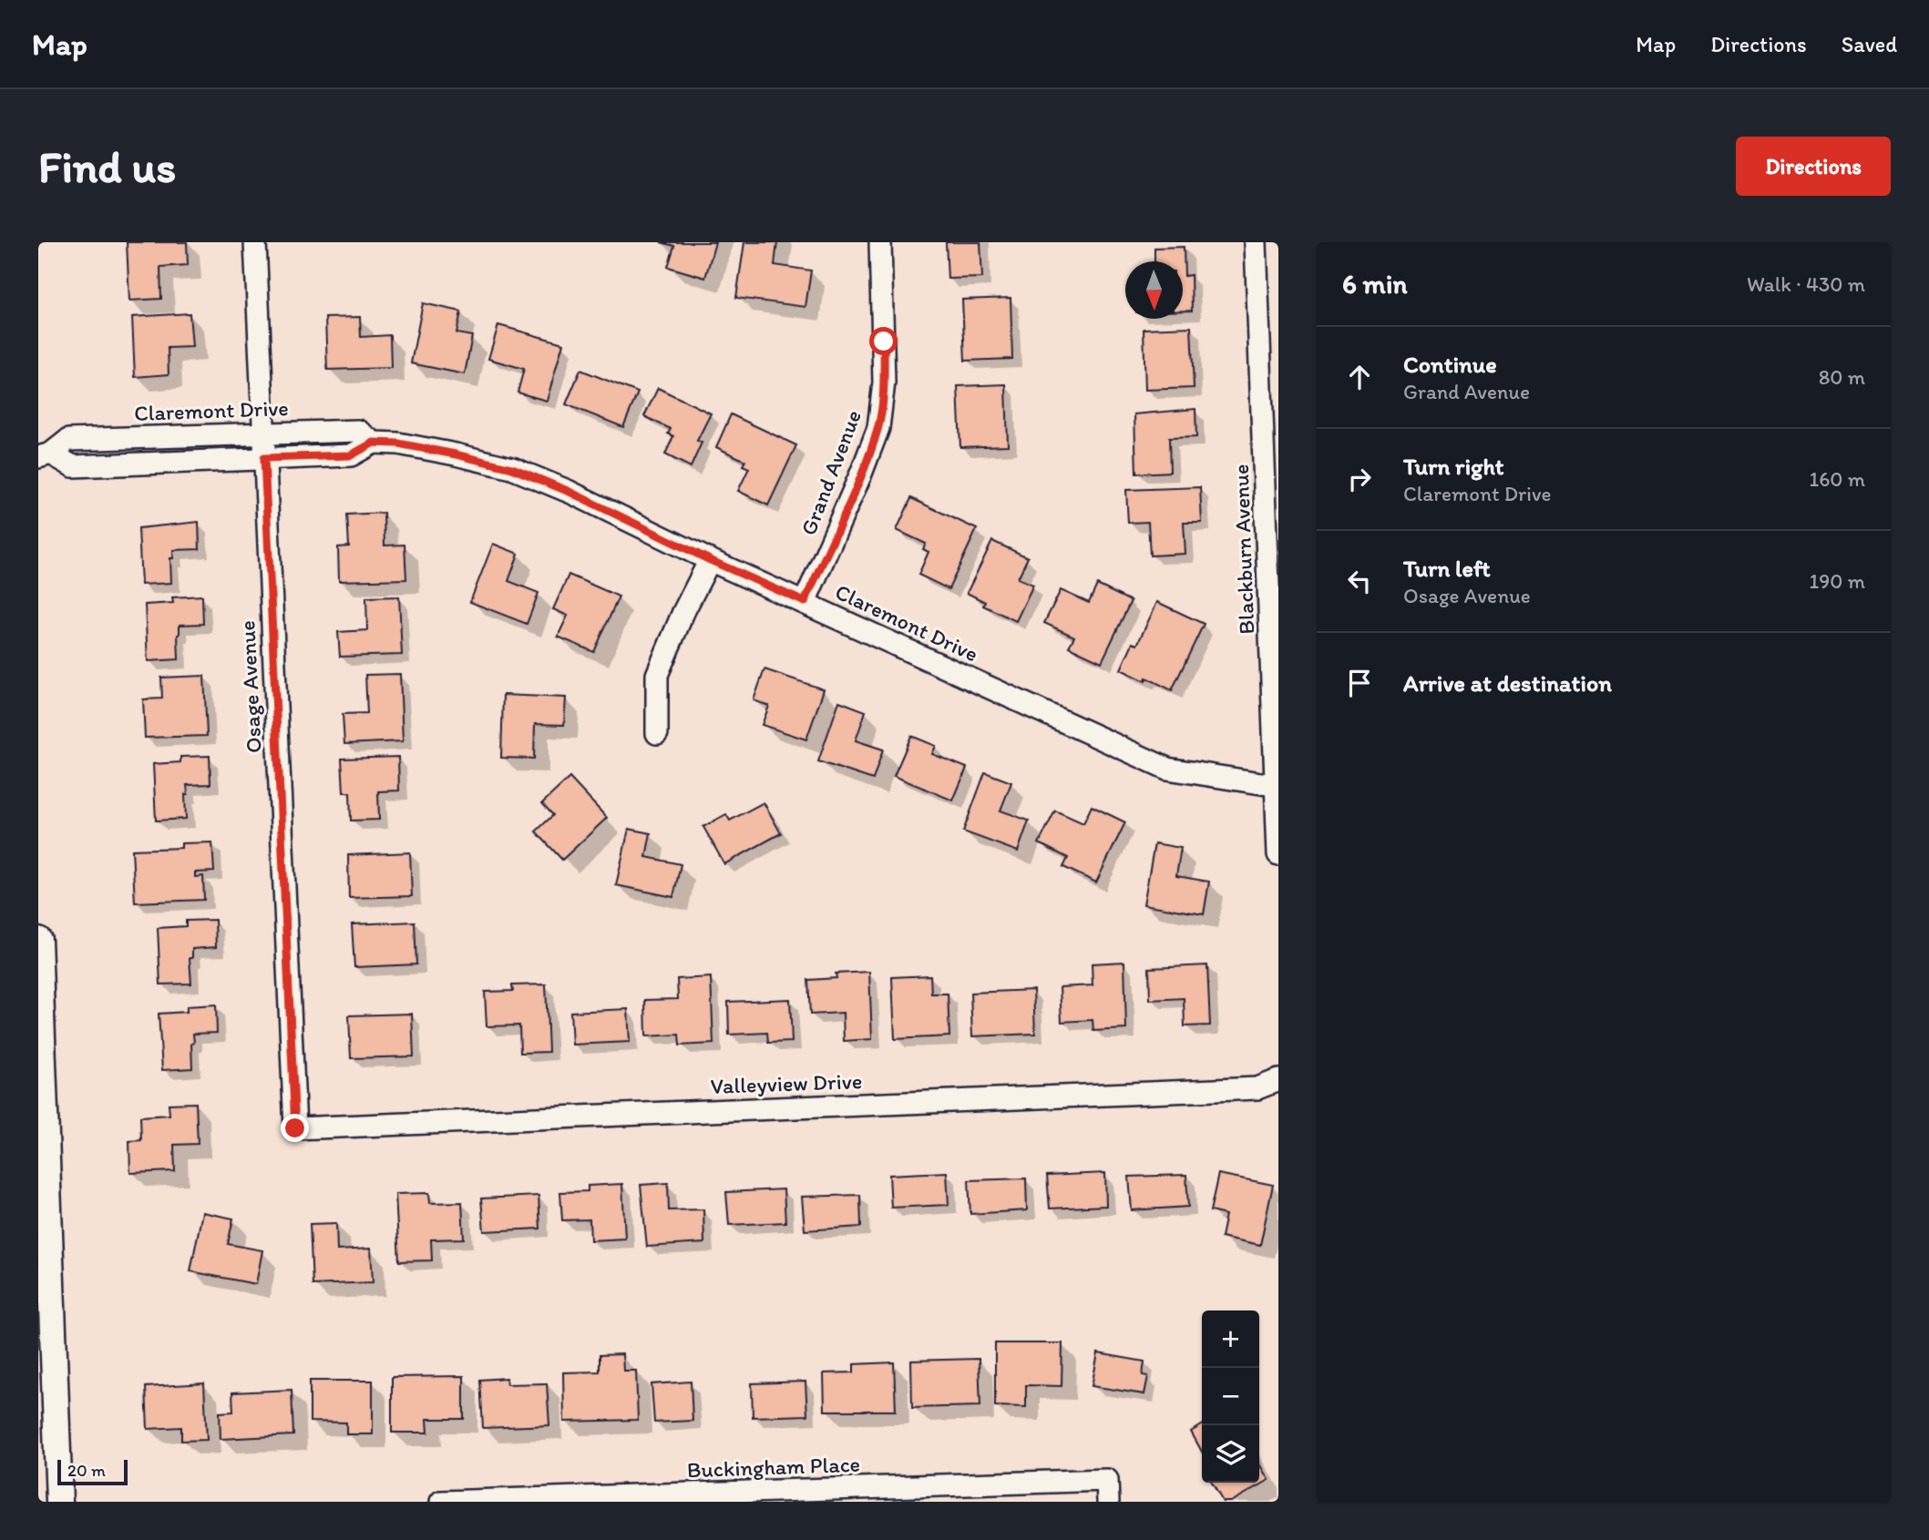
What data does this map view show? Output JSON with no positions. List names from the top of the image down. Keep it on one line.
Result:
{"streets":{"street":["Claremont Drive","Grand Avenue","Blackburn Avenue","Osage Avenue","Valleyview Drive","Buckingham Place"]},"crossings":[["Claremont Drive","Grand Avenue"],["Claremont Drive","Blackburn Avenue"],["Claremont Drive","Osage Avenue"],["Osage Avenue","Valleyview Drive"]],"scale_bar":"20 m","north":"bottom","page":{"header":"Map","nav":["Map","Directions","Saved"],"buttons":"Directions","title":"Find us","heading":["6 min","Walk · 430 m"],"list":[["Continue","Grand Avenue","80 m"],["Turn right","Claremont Drive","160 m"],["Turn left","Osage Avenue","190 m"],"Arrive at destination"],"map_buttons":["+","−"],"scale":"20 m"}}
